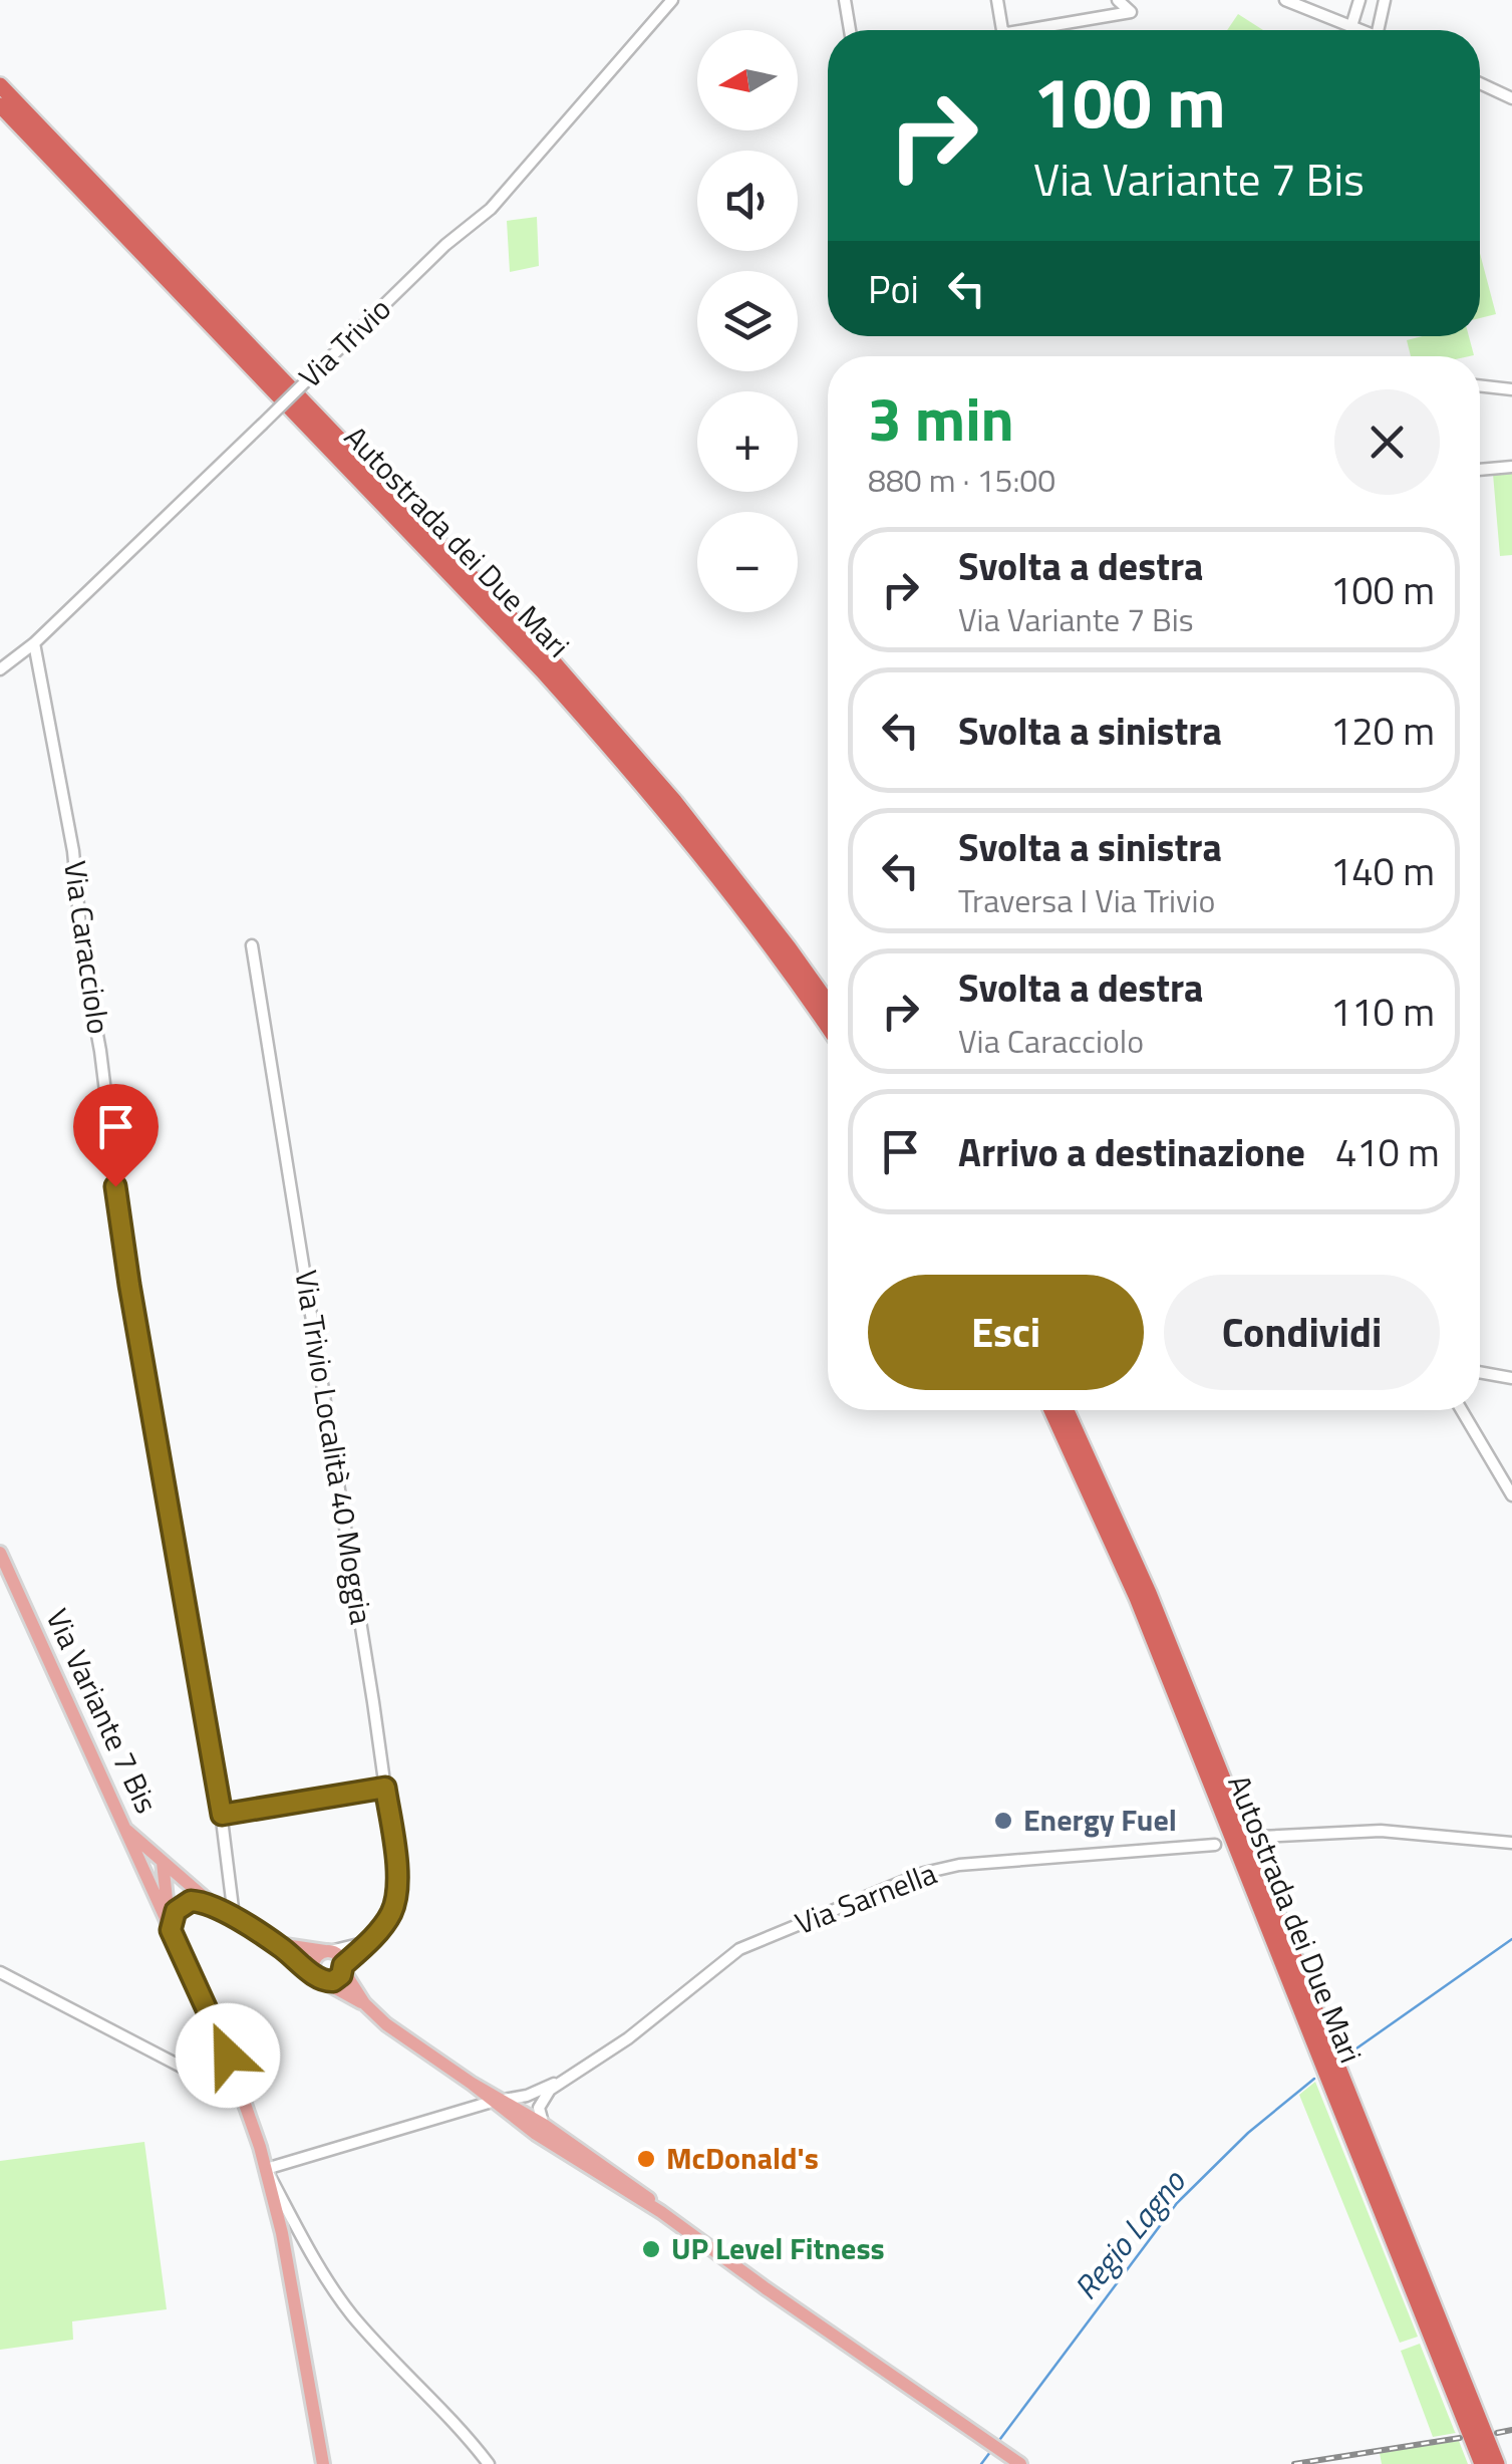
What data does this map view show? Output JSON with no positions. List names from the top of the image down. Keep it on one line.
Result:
{"streets":{"highway":["Autostrada dei Due Mari"],"main road":["Via Variante 7 Bis"],"street":["Via Trivio","Via Caracciolo","Via Trivio Località 40 Moggia","Via Sarnella"]},"crossings":[["Via Trivio","Via Caracciolo"],["Via Trivio Località 40 Moggia","Via Variante 7 Bis"],["Via Variante 7 Bis","Via Sarnella"]],"water":["Regio Lagno"],"places":["Energy Fuel","McDonald's","UP Level Fitness"],"north":"left","page":{"map_buttons":["+","−"],"turn":["100 m","Via Variante 7 Bis"],"then":"Poi","heading":["3 min","880 m · 15:00"],"list":[{"name":"Svolta a destra","note":"Via Variante 7 Bis","value":"100 m"},{"name":"Svolta a sinistra","value":"120 m"},{"name":"Svolta a sinistra","note":"Traversa I Via Trivio","value":"140 m"},{"name":"Svolta a destra","note":"Via Caracciolo","value":"110 m"},{"name":"Arrivo a destinazione","value":"410 m"}],"buttons":["Esci","Condividi"]}}
